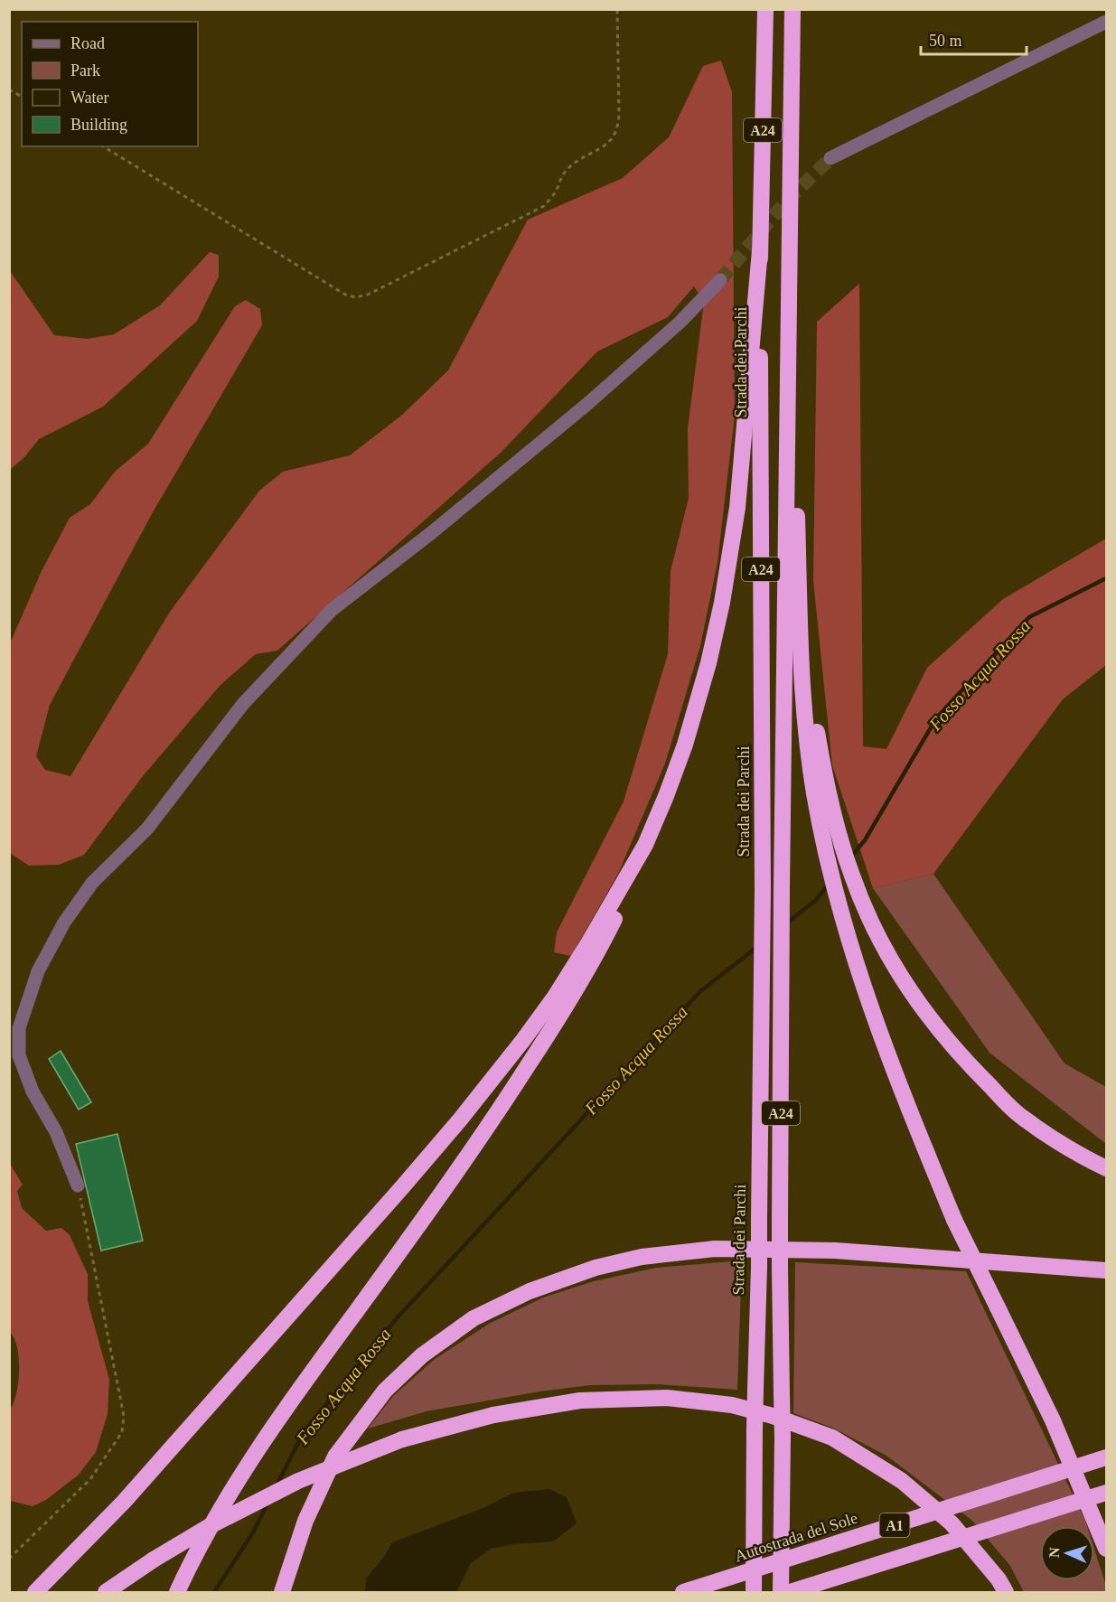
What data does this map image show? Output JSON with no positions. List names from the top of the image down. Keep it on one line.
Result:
{"streets":{"highway":["A24","Strada dei Parchi","A1","Autostrada del Sole"]},"water":["Fosso Acqua Rossa"],"legend":["Road","Park","Water","Building"],"scale_bar":"50 m","north":"left"}
